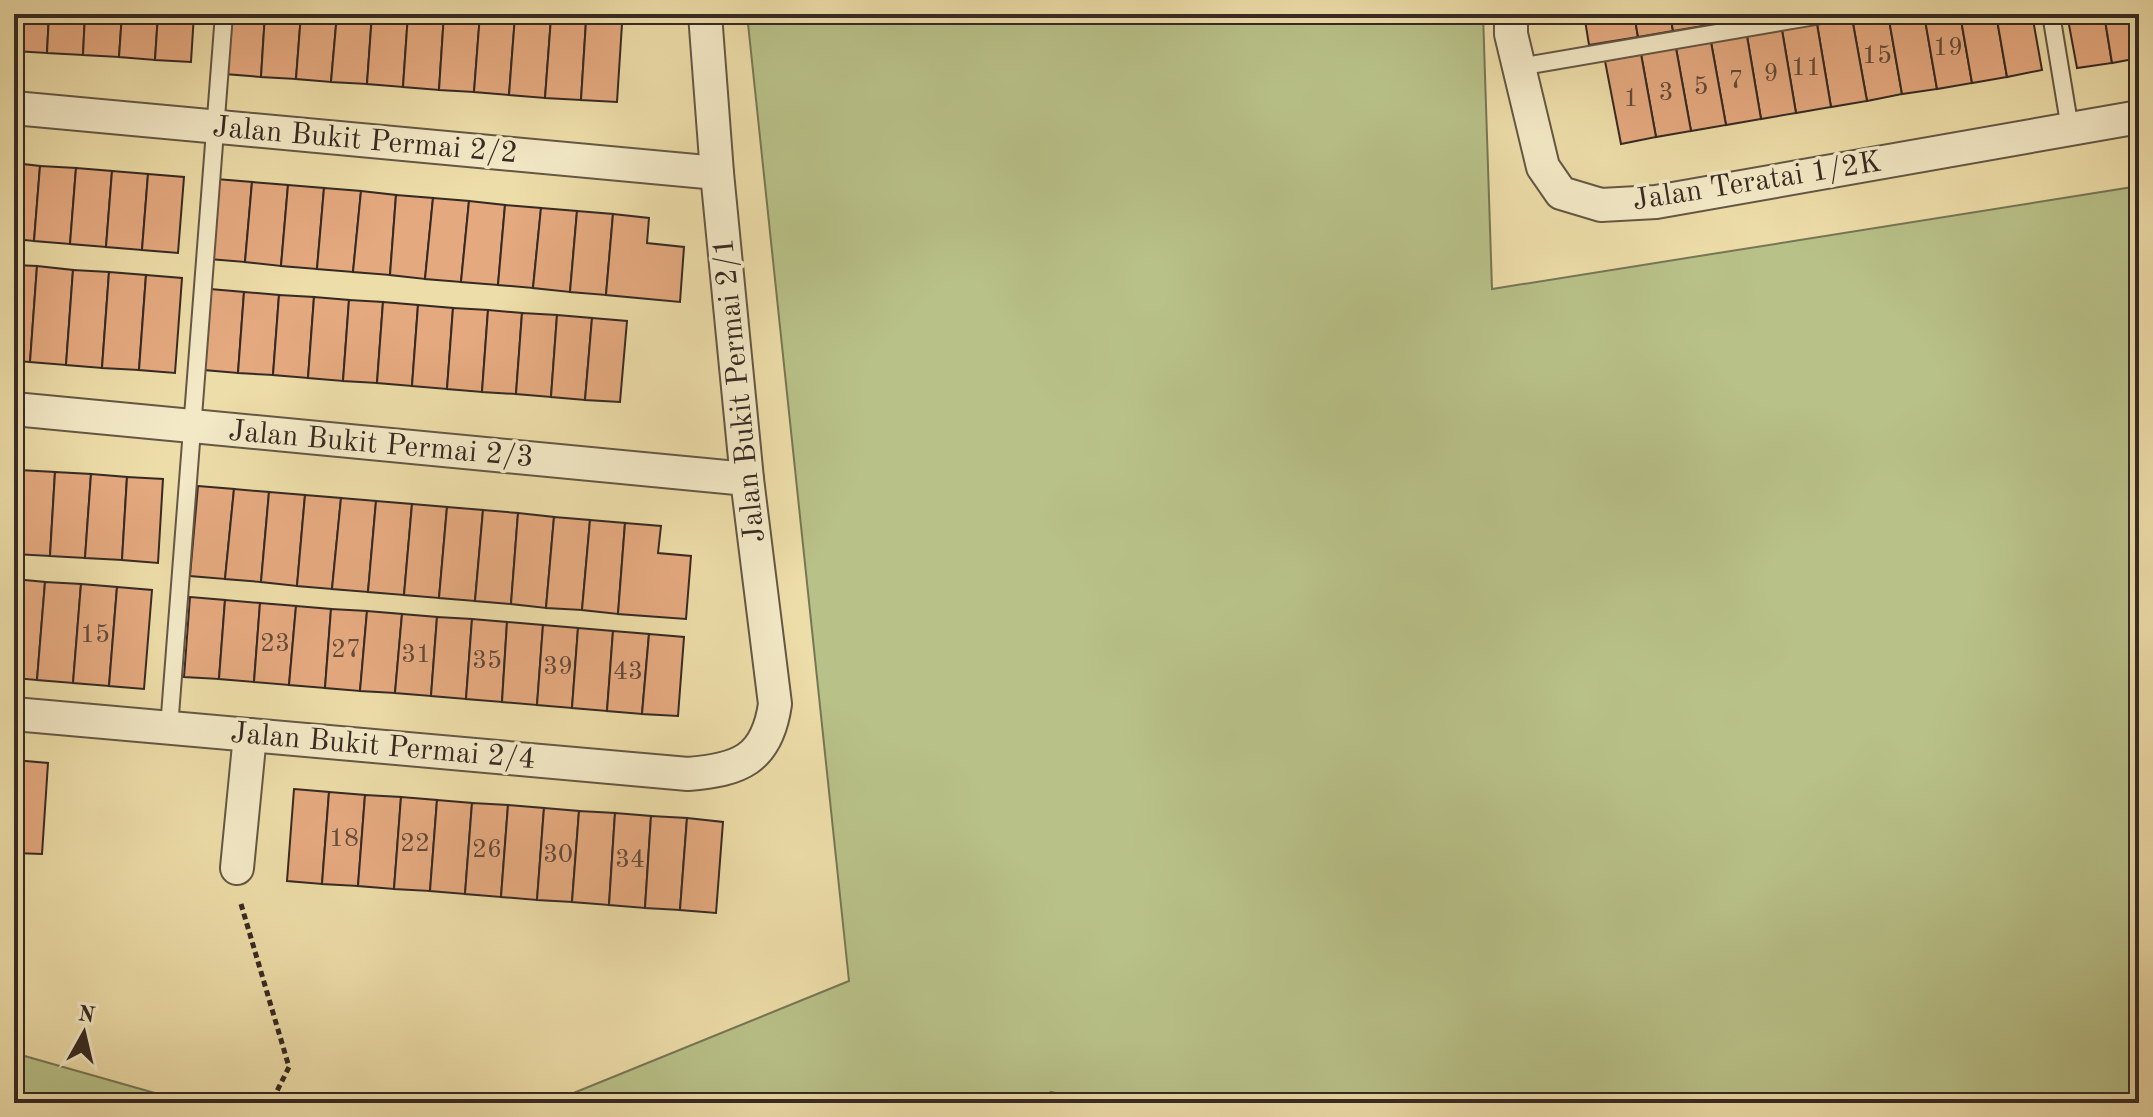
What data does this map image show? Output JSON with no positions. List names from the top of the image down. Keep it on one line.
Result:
{"streets":{"street":["Jalan Bukit Permai 2/2","Jalan Teratai 1/2K","Jalan Bukit Permai 2/1","Jalan Bukit Permai 2/3","Jalan Bukit Permai 2/4"]},"crossings":[["Jalan Bukit Permai 2/2","Jalan Bukit Permai 2/1"],["Jalan Bukit Permai 2/1","Jalan Bukit Permai 2/3"],["Jalan Bukit Permai 2/1","Jalan Bukit Permai 2/4"]],"house_numbers":["19","15","11","9","7","5","3","1","15","23","27","31","35","39","43","18","22","26","30","34"],"north":"top"}
